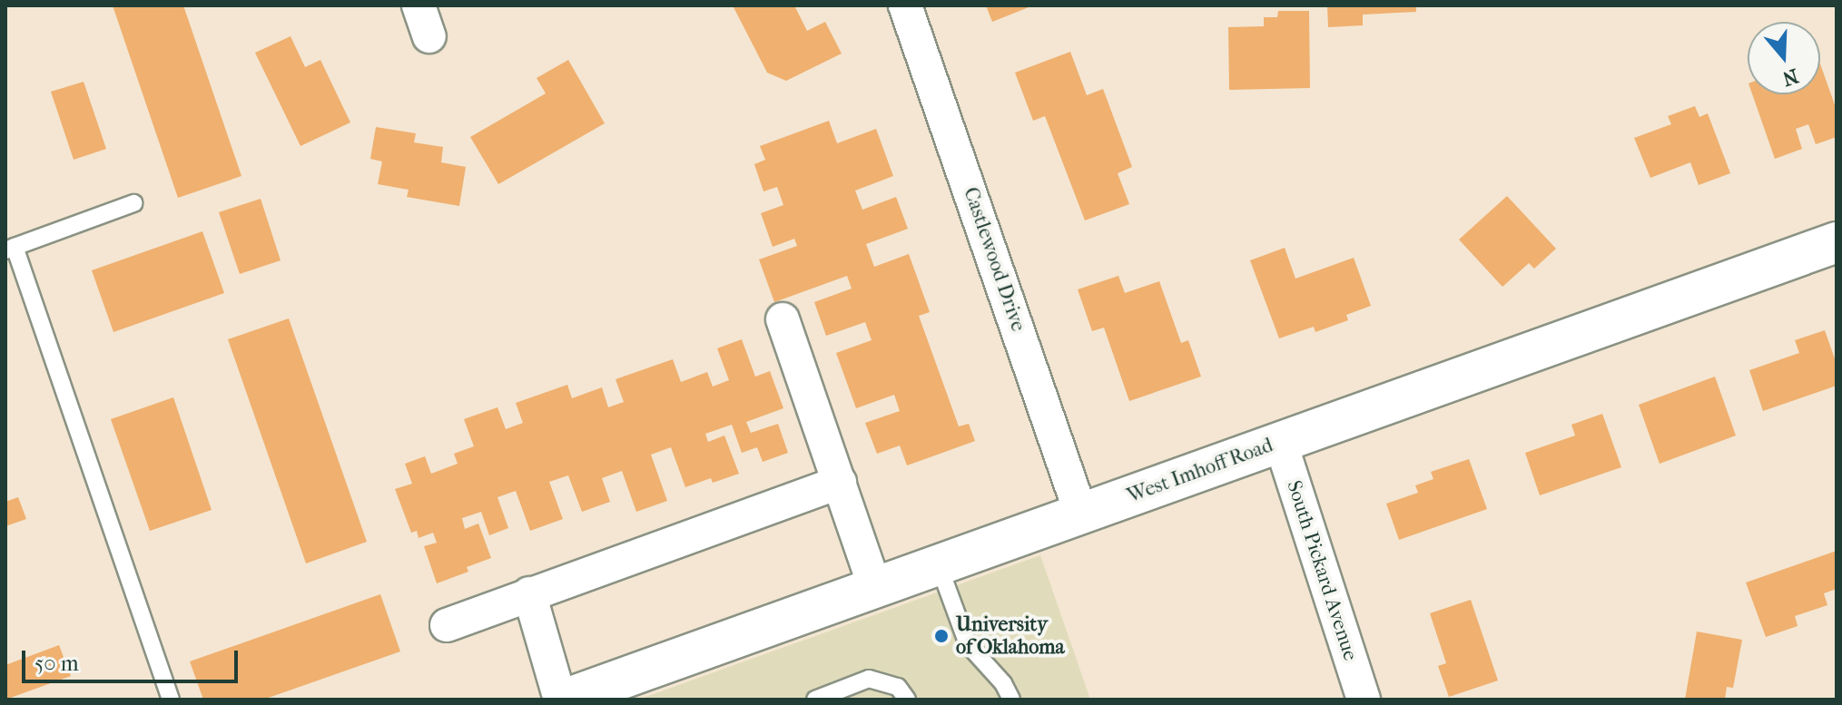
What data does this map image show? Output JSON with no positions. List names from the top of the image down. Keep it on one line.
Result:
{"streets":{"street":["Castlewood Drive","West Imhoff Road","South Pickard Avenue"]},"crossings":[["Castlewood Drive","West Imhoff Road"],["West Imhoff Road","South Pickard Avenue"]],"places":["University of Oklahoma"],"scale_bar":"50 m","north":"bottom"}
